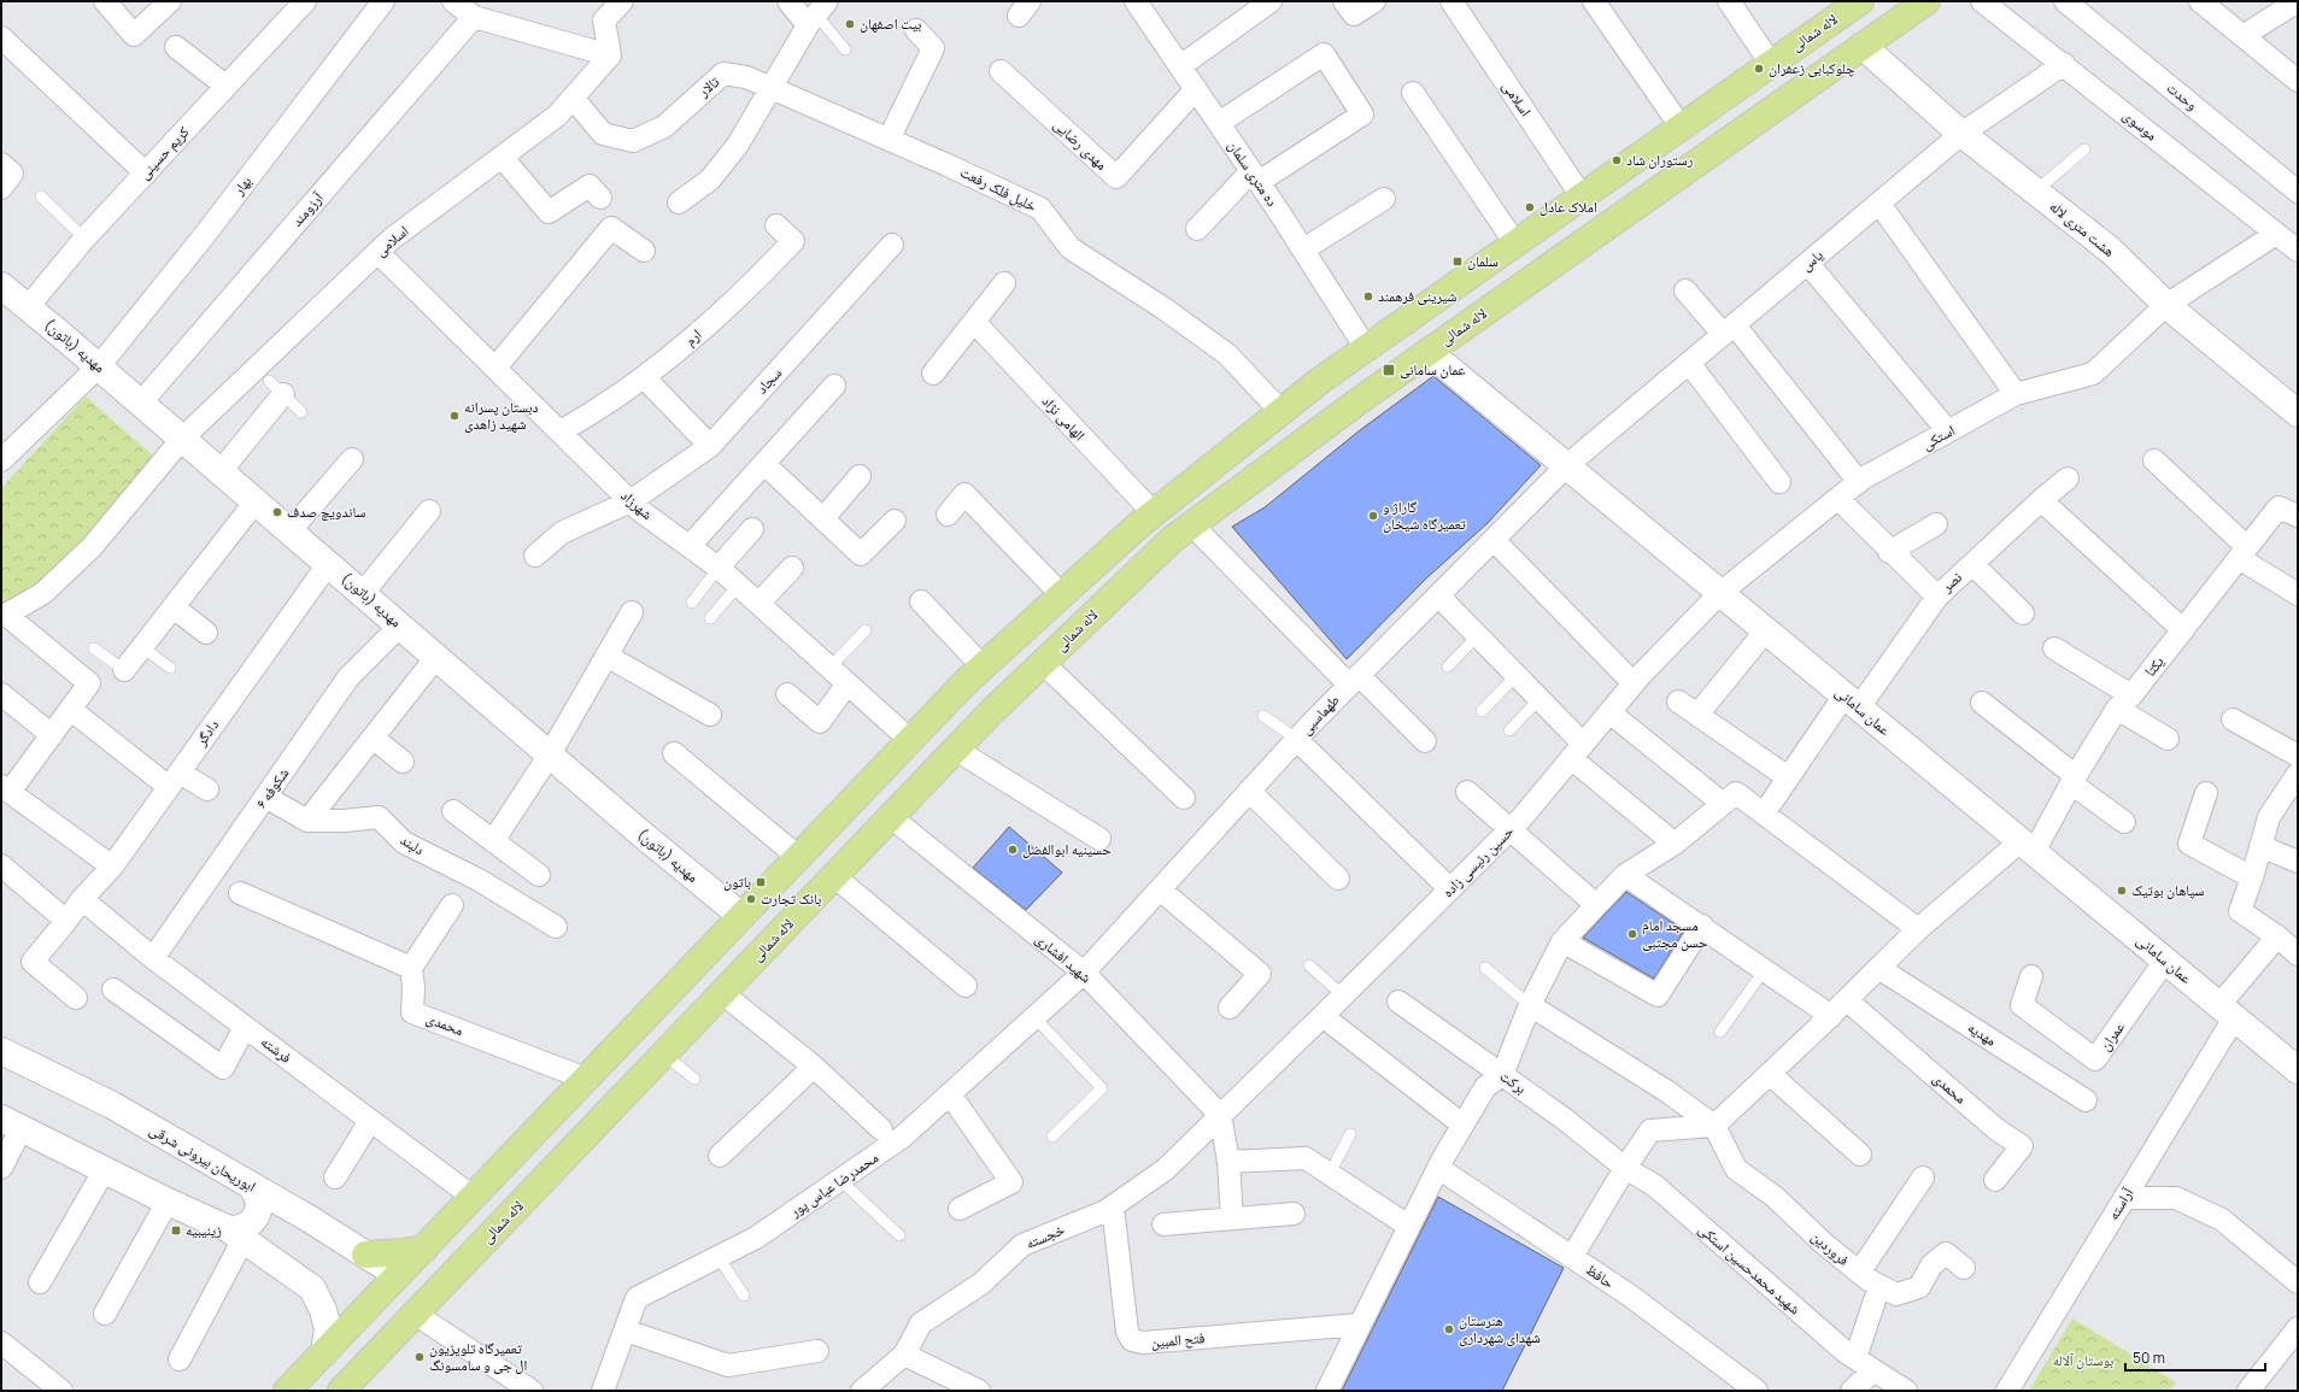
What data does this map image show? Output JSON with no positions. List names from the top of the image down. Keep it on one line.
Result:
{"streets":{"main road":["لاله شمالی"],"street":["تالار","وحدت","اسلامی","موسوی","مهدی رضایی","کریم حسینی","ده متری سلمان","بهار","خلیل فلک رفعت","آرزومند","هشت متری لاله","یاس","ارم","مهدیه (باتون)","سجاد","الهامی نژاد","استکی","شهرزاد","نصر","یکتا","عمان سامانی","طهماسبی","دادگر","شکوفه ۶","دلبند","حسین رئیسی زاده","شهید افشاری","محمدی","مهدیه","عمران","فرشته","برکت","ابوریحان بیرونی شرقی","محمدرضا عباس پور","آراسته","خجسته","فروردین","شهید محمدحسین استکی","حافظ","فتح المبین"]},"crossings":[["لاله شمالی","اسلامی"],["لاله شمالی","ده متری سلمان"],["لاله شمالی","خلیل فلک رفعت"],["لاله شمالی","هشت متری لاله"],["لاله شمالی","مهدیه (باتون)"],["لاله شمالی","الهامی نژاد"],["لاله شمالی","شهرزاد"],["لاله شمالی","عمان سامانی"],["لاله شمالی","شهید افشاری"],["لاله شمالی","محمدی"],["لاله شمالی","فرشته"],["لاله شمالی","ابوریحان بیرونی شرقی"],["تالار","اسلامی"],["تالار","خلیل فلک رفعت"],["اسلامی","مهدیه (باتون)"],["اسلامی","شهرزاد"],["موسوی","یاس"],["موسوی","استکی"],["مهدی رضایی","ده متری سلمان"],["کریم حسینی","مهدیه (باتون)"],["بهار","مهدیه (باتون)"],["آرزومند","مهدیه (باتون)"],["هشت متری لاله","یاس"],["هشت متری لاله","استکی"],["یاس","عمان سامانی"],["یاس","طهماسبی"],["ارم","شهرزاد"],["مهدیه (باتون)","دادگر"],["مهدیه (باتون)","شکوفه ۶"],["سجاد","شهرزاد"],["استکی","عمان سامانی"],["استکی","حسین رئیسی زاده"],["نصر","عمان سامانی"],["یکتا","عمان سامانی"],["عمان سامانی","طهماسبی"],["عمان سامانی","حسین رئیسی زاده"],["عمان سامانی","عمران"],["عمان سامانی","آراسته"],["طهماسبی","شهید افشاری"],["طهماسبی","محمدرضا عباس پور"],["دادگر","فرشته"],["شکوفه ۶","فرشته"],["حسین رئیسی زاده","شهید افشاری"],["حسین رئیسی زاده","خجسته"],["شهید افشاری","محمدرضا عباس پور"],["شهید افشاری","خجسته"],["برکت","شهید محمدحسین استکی"],["خجسته","فتح المبین"]],"parks":["بوستان آلاله"],"places":{"other":["بيت اصفهان","چلوکبابی زعفران","رستوران شاد","املاک عادل","شیرینی فرهمند","دبستان پسرانه شهید زاهدی","ساندویچ صدف","گاراژ و تعمیرگاه شیخان","حسینیه ابوالفضل","سپاهان بوتیک","بانک تجارت","مسجد امام حسن مجتبی","هنرستان شهدای شهرداری","تعمیرگاه تلویزیون ال جی و سامسونگ"],"transit":["سلمان","عمان سامانی","باتون","زینیبیه"]},"scale_bar":"50 m"}
